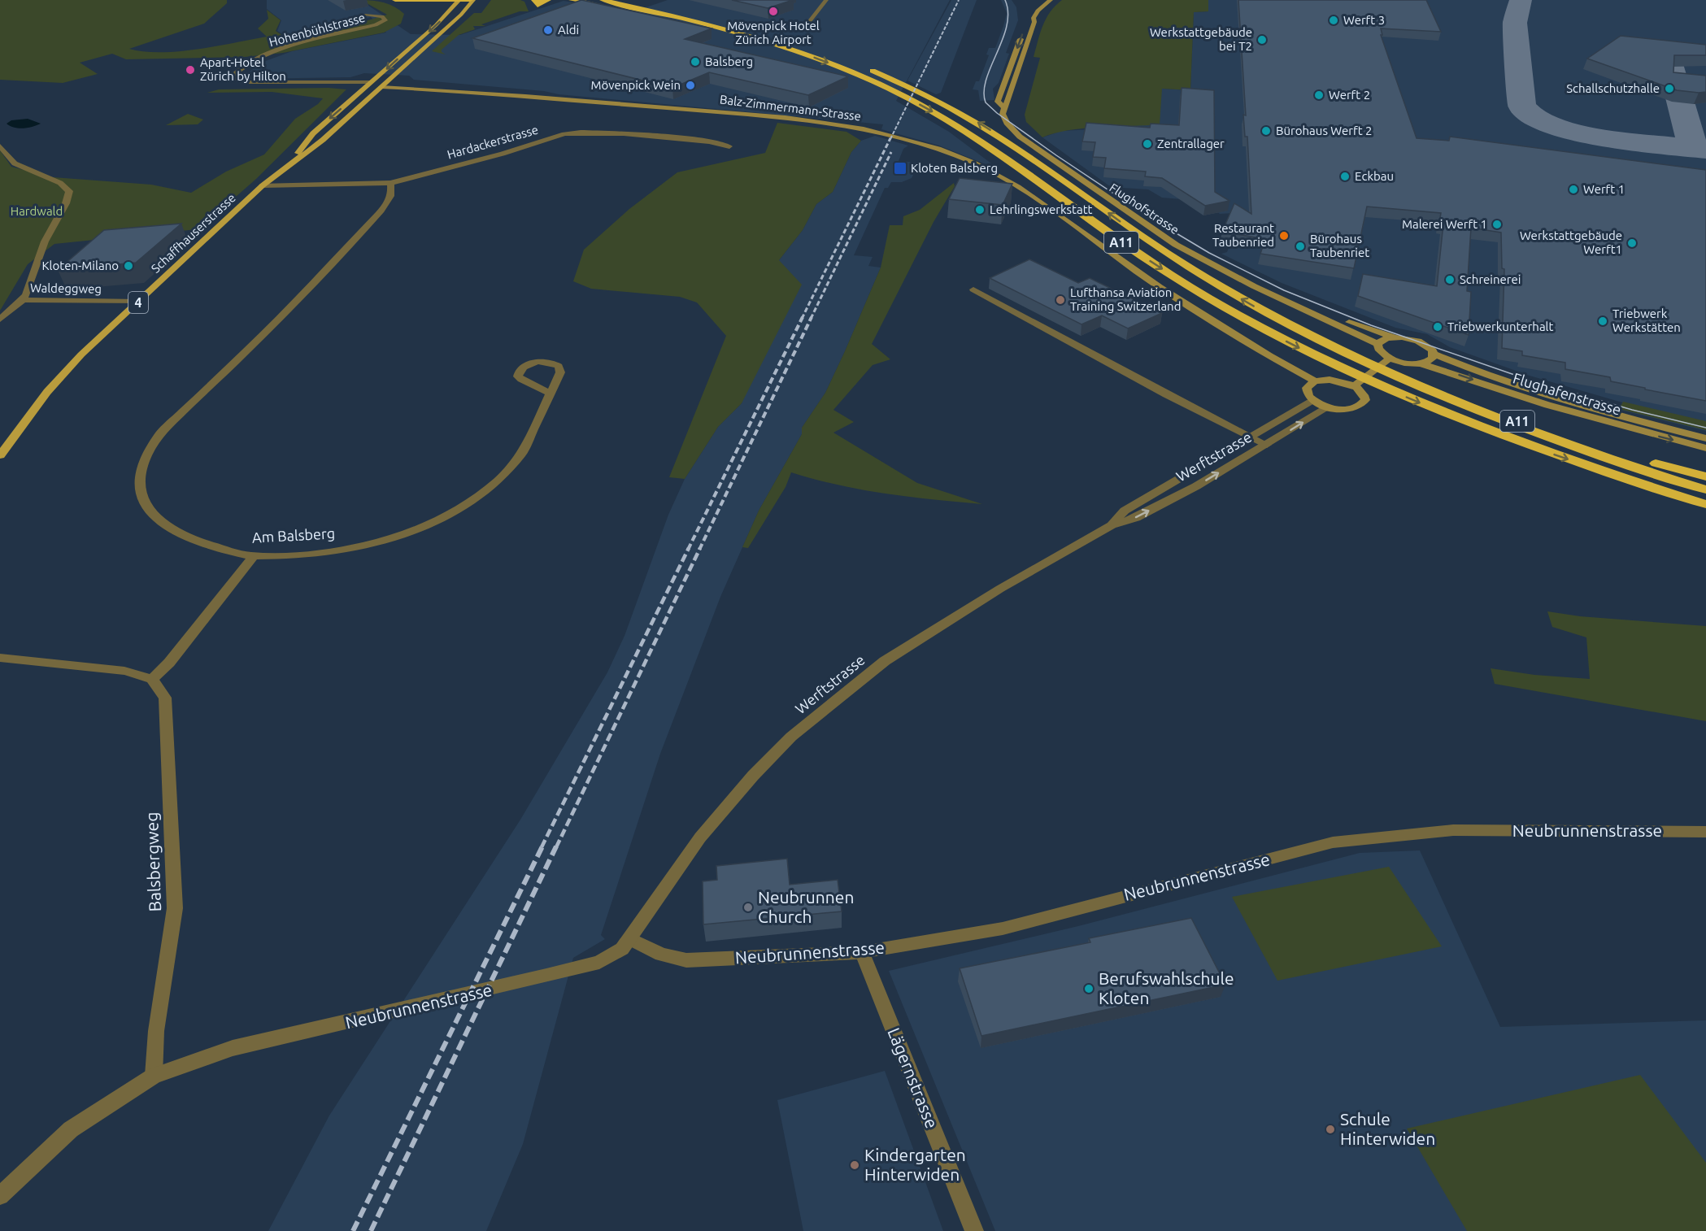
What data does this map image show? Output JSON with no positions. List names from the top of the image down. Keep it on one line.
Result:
{"streets":{"highway":["A11"],"main road":["Balz-Zimmermann-Strasse","Flughofstrasse","Schaffhauserstrasse","4","Flughafenstrasse"],"street":["Hohenbühlstrasse","Hardackerstrasse","Waldeggweg","Werftstrasse","Am Balsberg","Neubrunnenstrasse","Balsbergweg","Lägernstrasse"]},"crossings":[["Hohenbühlstrasse","Schaffhauserstrasse"],["Balz-Zimmermann-Strasse","Schaffhauserstrasse"],["Hardackerstrasse","Schaffhauserstrasse"],["Hardackerstrasse","Am Balsberg"],["Flughofstrasse","Flughafenstrasse"],["Schaffhauserstrasse","Waldeggweg"],["Werftstrasse","Neubrunnenstrasse"],["Neubrunnenstrasse","Balsbergweg"],["Neubrunnenstrasse","Lägernstrasse"]],"parks":["Hardwald"],"places":{"other":["Mövenpick Hotel Zürich Airport","Werft 3","Aldi","Werkstattgebäude bei T2","Balsberg","Apart-Hotel Zürich by Hilton","Mövenpick Wein","Schallschutzhalle","Werft 2","Bürohaus Werft 2","Zentrallager","Eckbau","Werft 1","Lehrlingswerkstatt","Malerei Werft 1","Restaurant Taubenried","Werkstattgebäude Werft1","Bürohaus Taubenriet","Kloten-Milano","Schreinerei","Lufthansa Aviation Training Switzerland","Triebwerk Werkstätten","Triebwerkunterhalt","Neubrunnen Church","Berufswahlschule Kloten","Schule Hinterwiden","Kindergarten Hinterwiden"],"transit":["Kloten Balsberg"]}}
